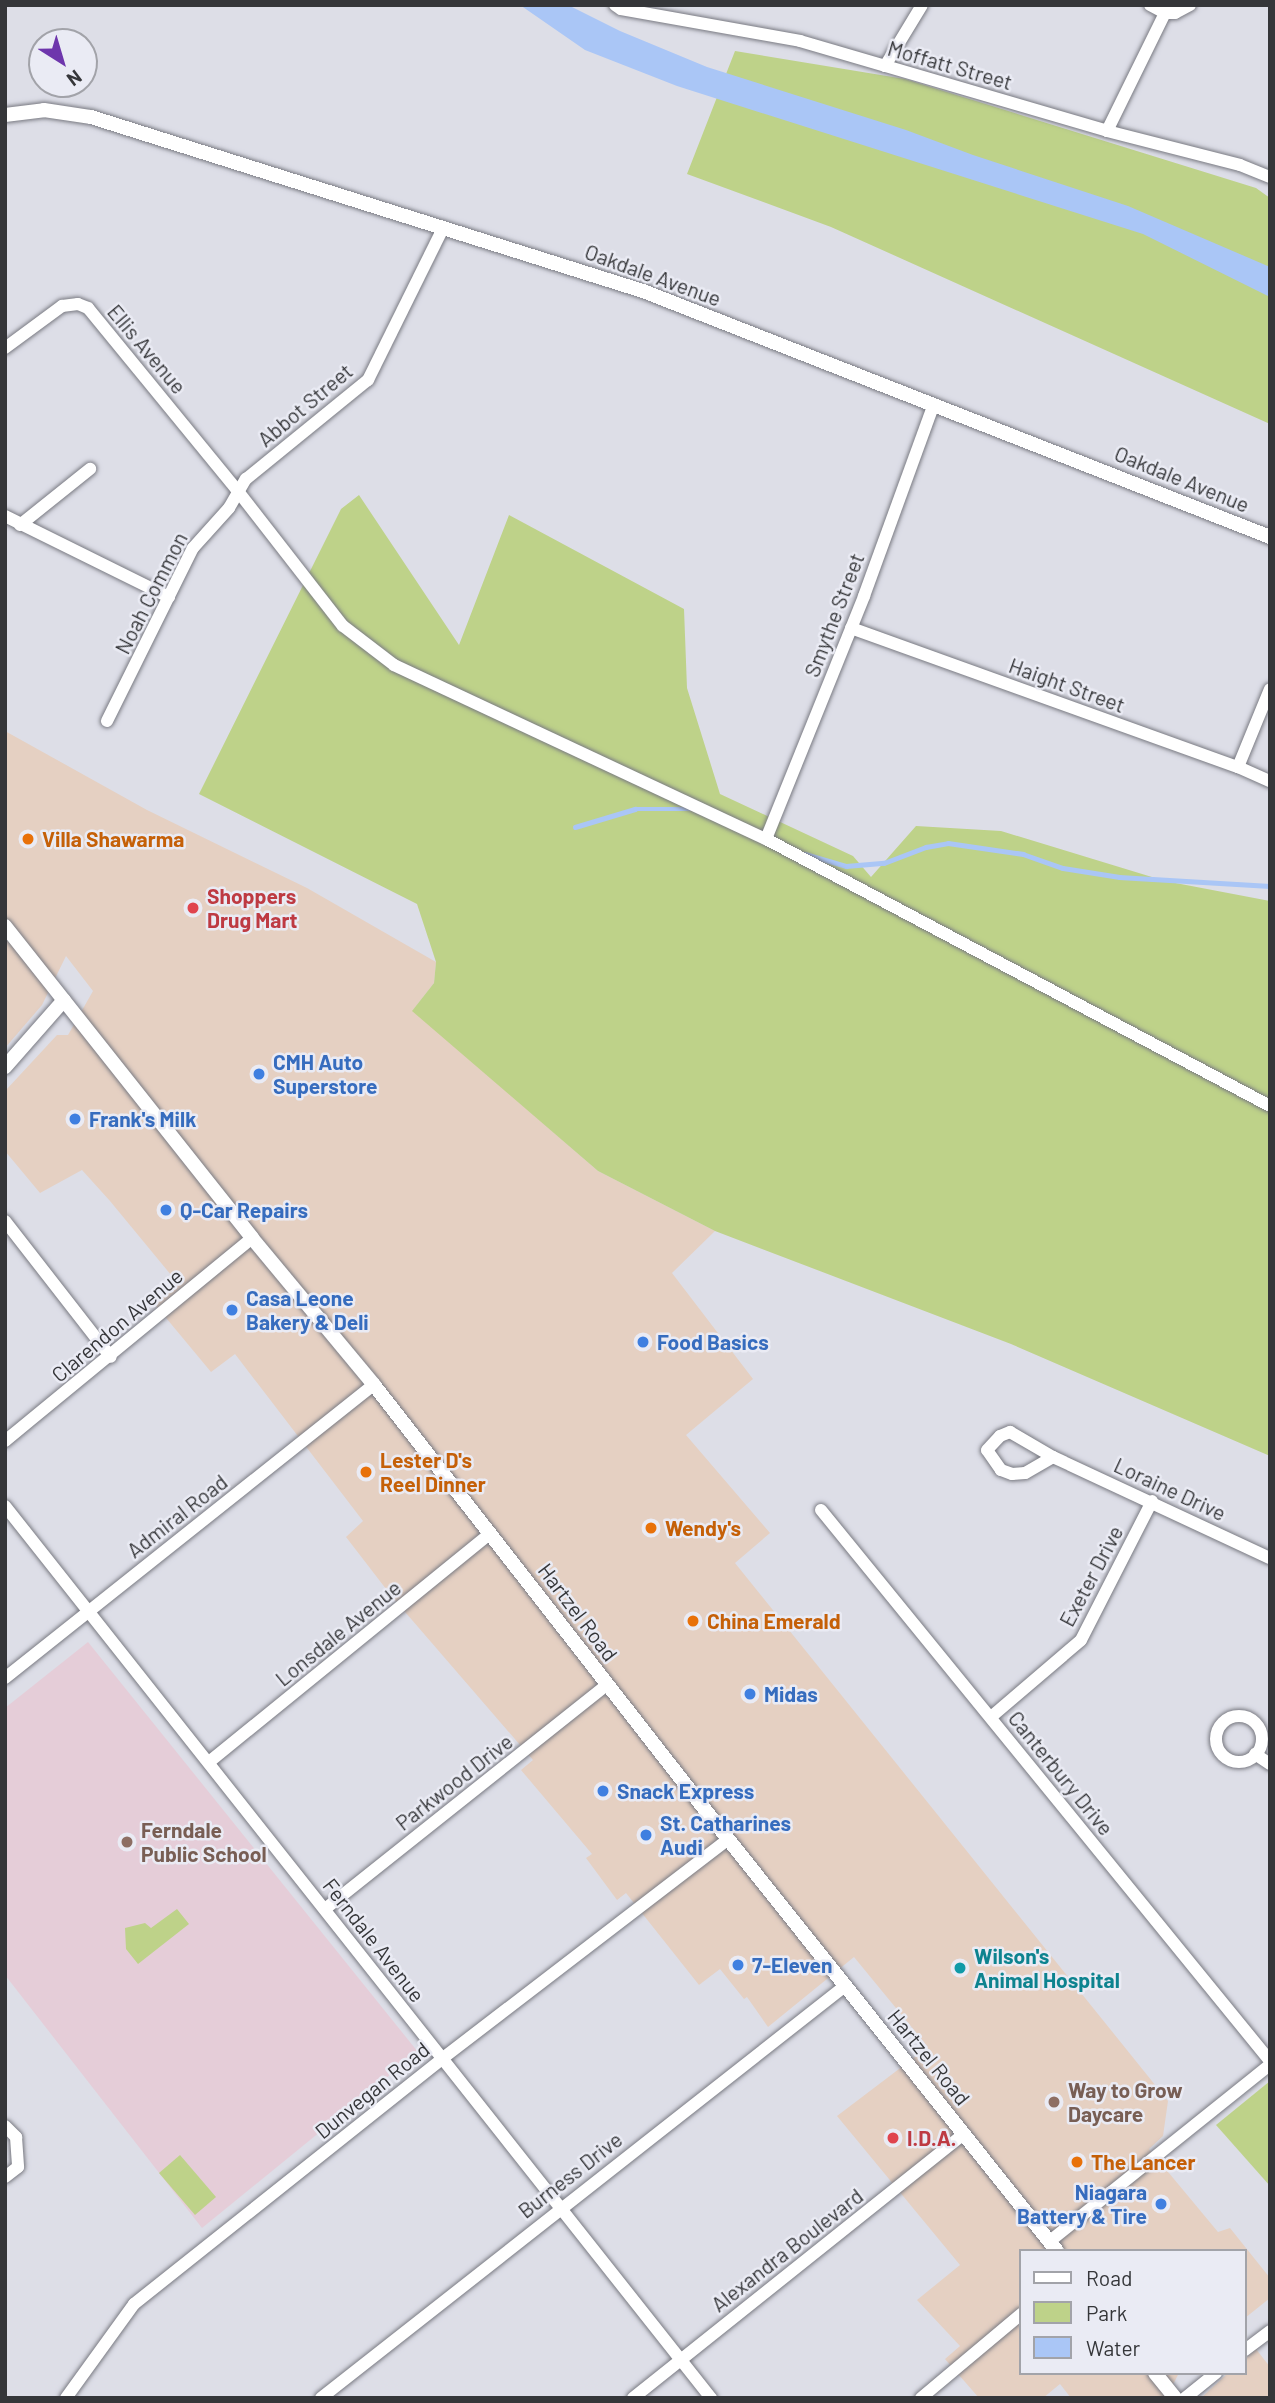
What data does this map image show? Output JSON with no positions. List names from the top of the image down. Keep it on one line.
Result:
{"streets":{"street":["Moffatt Street","Oakdale Avenue","Ellis Avenue","Abbot Street","Noah Common","Smythe Street","Haight Street","Clarendon Avenue","Loraine Drive","Admiral Road","Exeter Drive","Hartzel Road","Lonsdale Avenue","Canterbury Drive","Parkwood Drive","Ferndale Avenue","Dunvegan Road","Burness Drive","Alexandra Boulevard"]},"crossings":[["Oakdale Avenue","Abbot Street"],["Oakdale Avenue","Smythe Street"],["Ellis Avenue","Abbot Street"],["Ellis Avenue","Noah Common"],["Ellis Avenue","Smythe Street"],["Abbot Street","Noah Common"],["Smythe Street","Haight Street"],["Clarendon Avenue","Hartzel Road"],["Loraine Drive","Exeter Drive"],["Admiral Road","Hartzel Road"],["Admiral Road","Ferndale Avenue"],["Exeter Drive","Canterbury Drive"],["Hartzel Road","Lonsdale Avenue"],["Hartzel Road","Parkwood Drive"],["Hartzel Road","Dunvegan Road"],["Hartzel Road","Burness Drive"],["Hartzel Road","Alexandra Boulevard"],["Lonsdale Avenue","Ferndale Avenue"],["Parkwood Drive","Ferndale Avenue"],["Ferndale Avenue","Dunvegan Road"],["Ferndale Avenue","Burness Drive"],["Ferndale Avenue","Alexandra Boulevard"]],"places":["Villa Shawarma","Shoppers Drug Mart","CMH Auto Superstore","Frank's Milk","Q-Car Repairs","Casa Leone Bakery & Deli","Food Basics","Lester D's Reel Dinner","Wendy's","China Emerald","Midas","Snack Express","St. Catharines Audi","Ferndale Public School","7-Eleven","Wilson's Animal Hospital","Way to Grow Daycare","I.D.A.","The Lancer","Niagara Battery & Tire"],"legend":["Road","Park","Water"],"north":"bottom right"}
